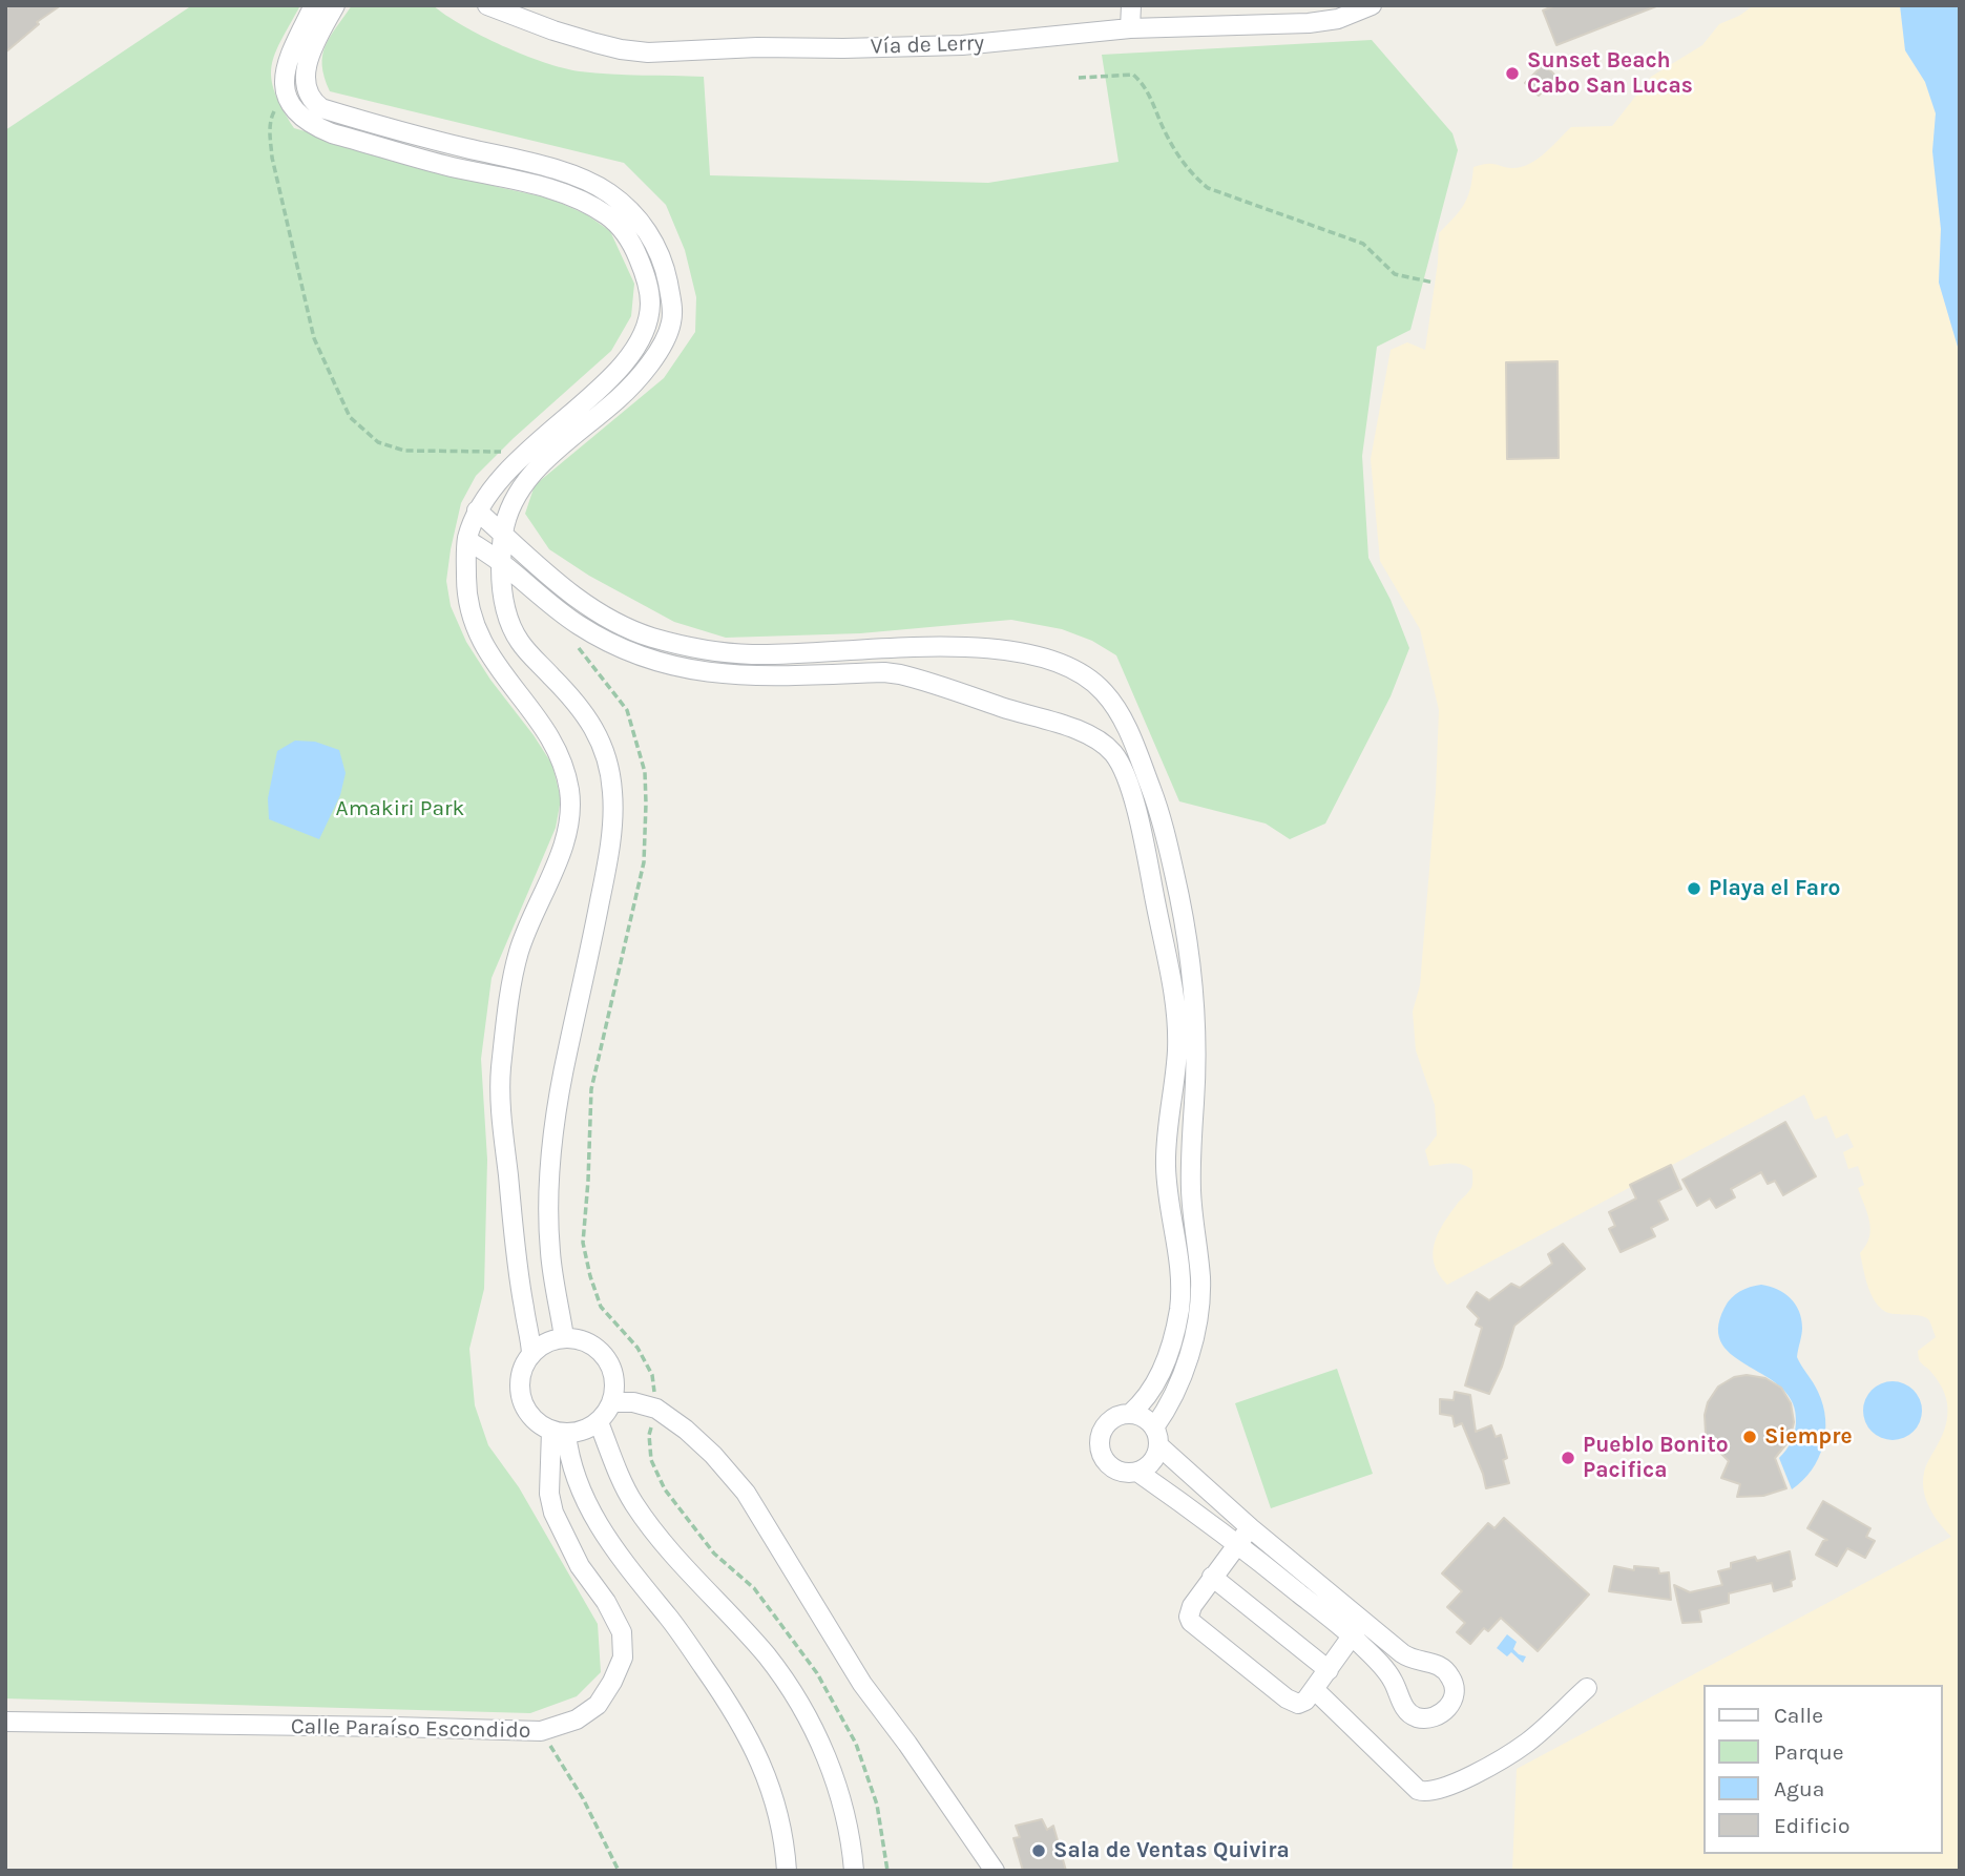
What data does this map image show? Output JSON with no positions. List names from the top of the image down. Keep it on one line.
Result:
{"streets":{"street":["Vía de Lerry","Calle Paraíso Escondido"]},"parks":["Amakiri Park"],"places":["Sunset Beach Cabo San Lucas","Playa el Faro","Siempre","Pueblo Bonito Pacifica","Sala de Ventas Quivira"],"legend":["Calle","Parque","Agua","Edificio"]}
